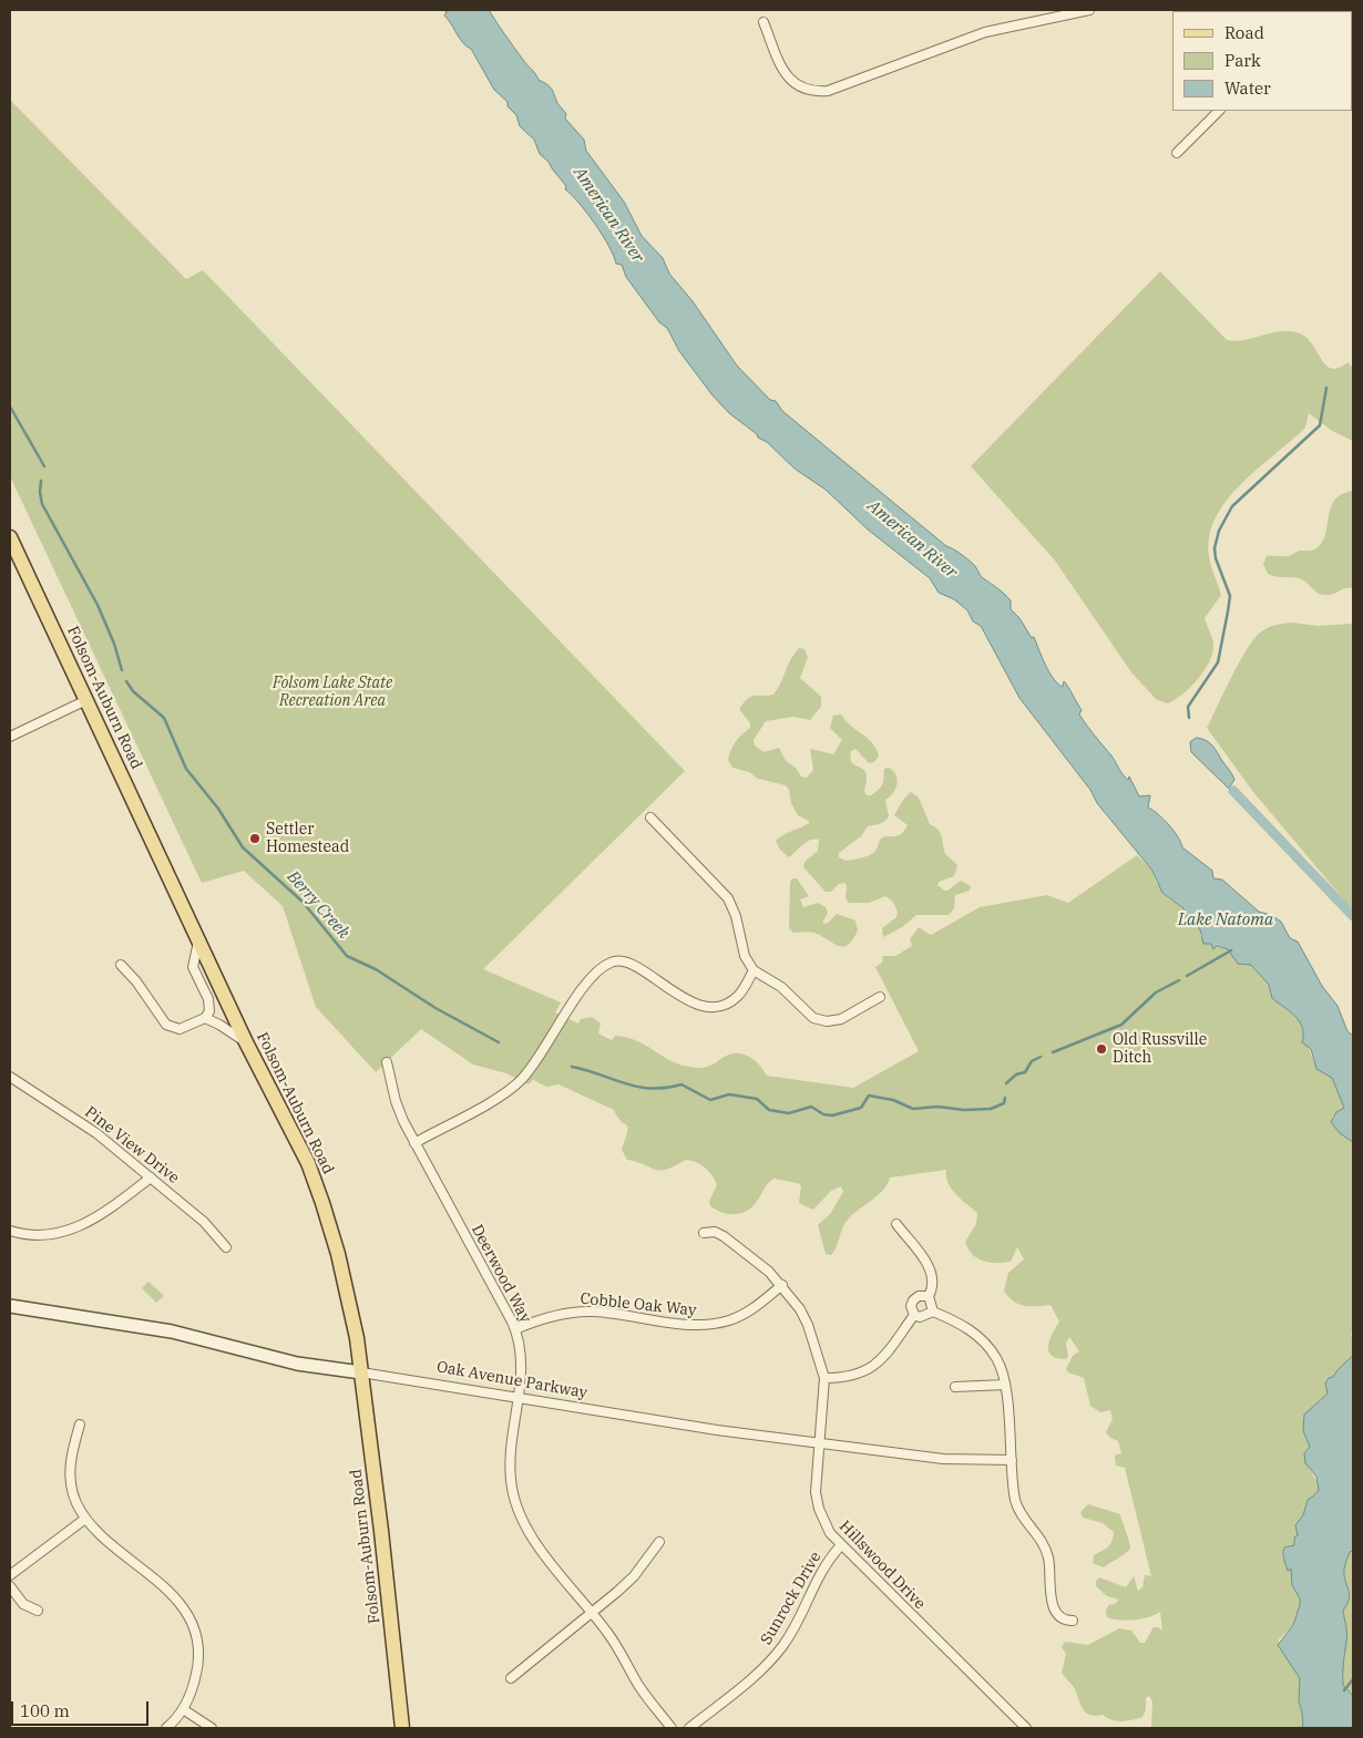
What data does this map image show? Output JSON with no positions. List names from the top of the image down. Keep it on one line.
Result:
{"streets":{"main road":["Folsom-Auburn Road","Oak Avenue Parkway"],"street":["Pine View Drive","Deerwood Way","Cobble Oak Way","Hillswood Drive","Sunrock Drive"]},"crossings":[["Folsom-Auburn Road","Oak Avenue Parkway"],["Deerwood Way","Cobble Oak Way"],["Deerwood Way","Oak Avenue Parkway"],["Cobble Oak Way","Hillswood Drive"],["Oak Avenue Parkway","Hillswood Drive"],["Hillswood Drive","Sunrock Drive"]],"water":["American River","Berry Creek","Lake Natoma"],"parks":["Folsom Lake State Recreation Area"],"places":["Settler Homestead","Old Russville Ditch"],"legend":["Road","Park","Water"],"scale_bar":"100 m"}
